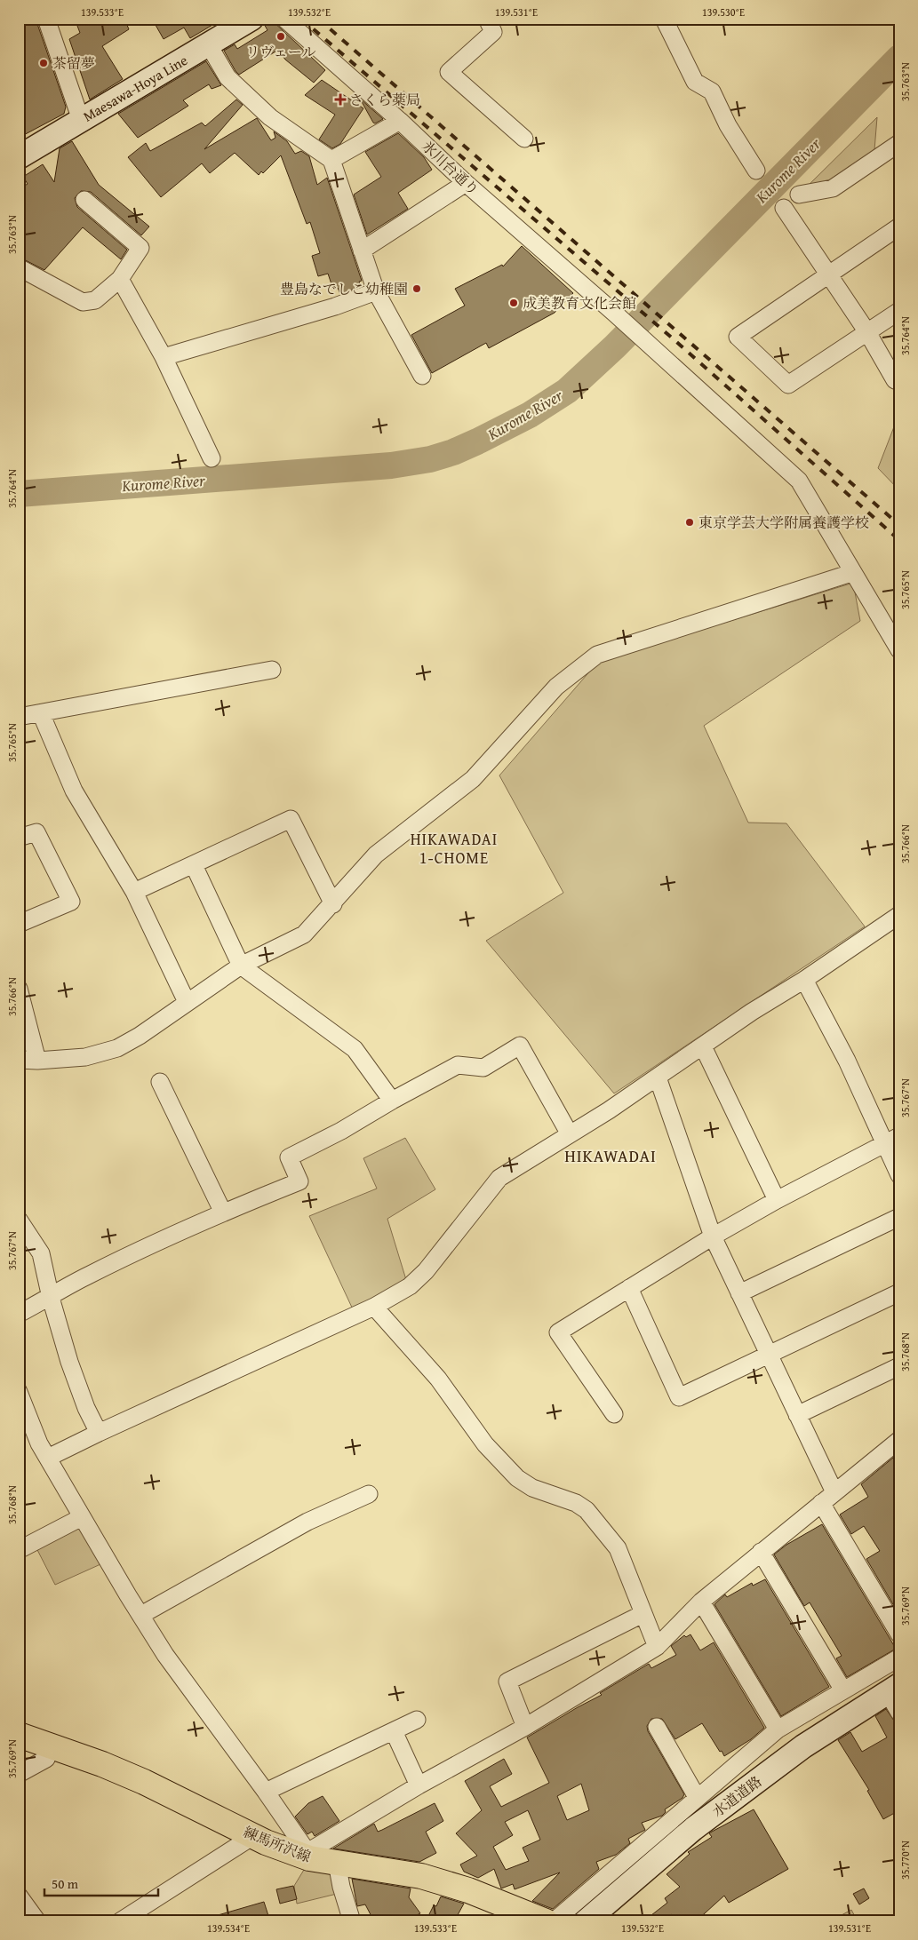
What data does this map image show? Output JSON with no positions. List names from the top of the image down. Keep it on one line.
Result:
{"streets":{"main road":["練馬所沢線"],"street":["Maesawa-Hoya Line","氷川台通り","水道道路"]},"districts":["HIKAWADAI 1-CHOME","HIKAWADAI"],"water":["Kurome River"],"places":{"other":["リヴェール","茶留夢","豊島なでしこ幼稚園","成美教育文化会館","東京学芸大学附属養護学校"],"health":["さくら薬局"]},"scale_bar":"50 m","coordinates":["139.533°E","139.532°E","139.531°E","139.530°E","35.763°N","35.764°N","35.765°N","35.766°N","35.767°N","35.768°N","35.769°N","35.770°N","139.534°E"]}
